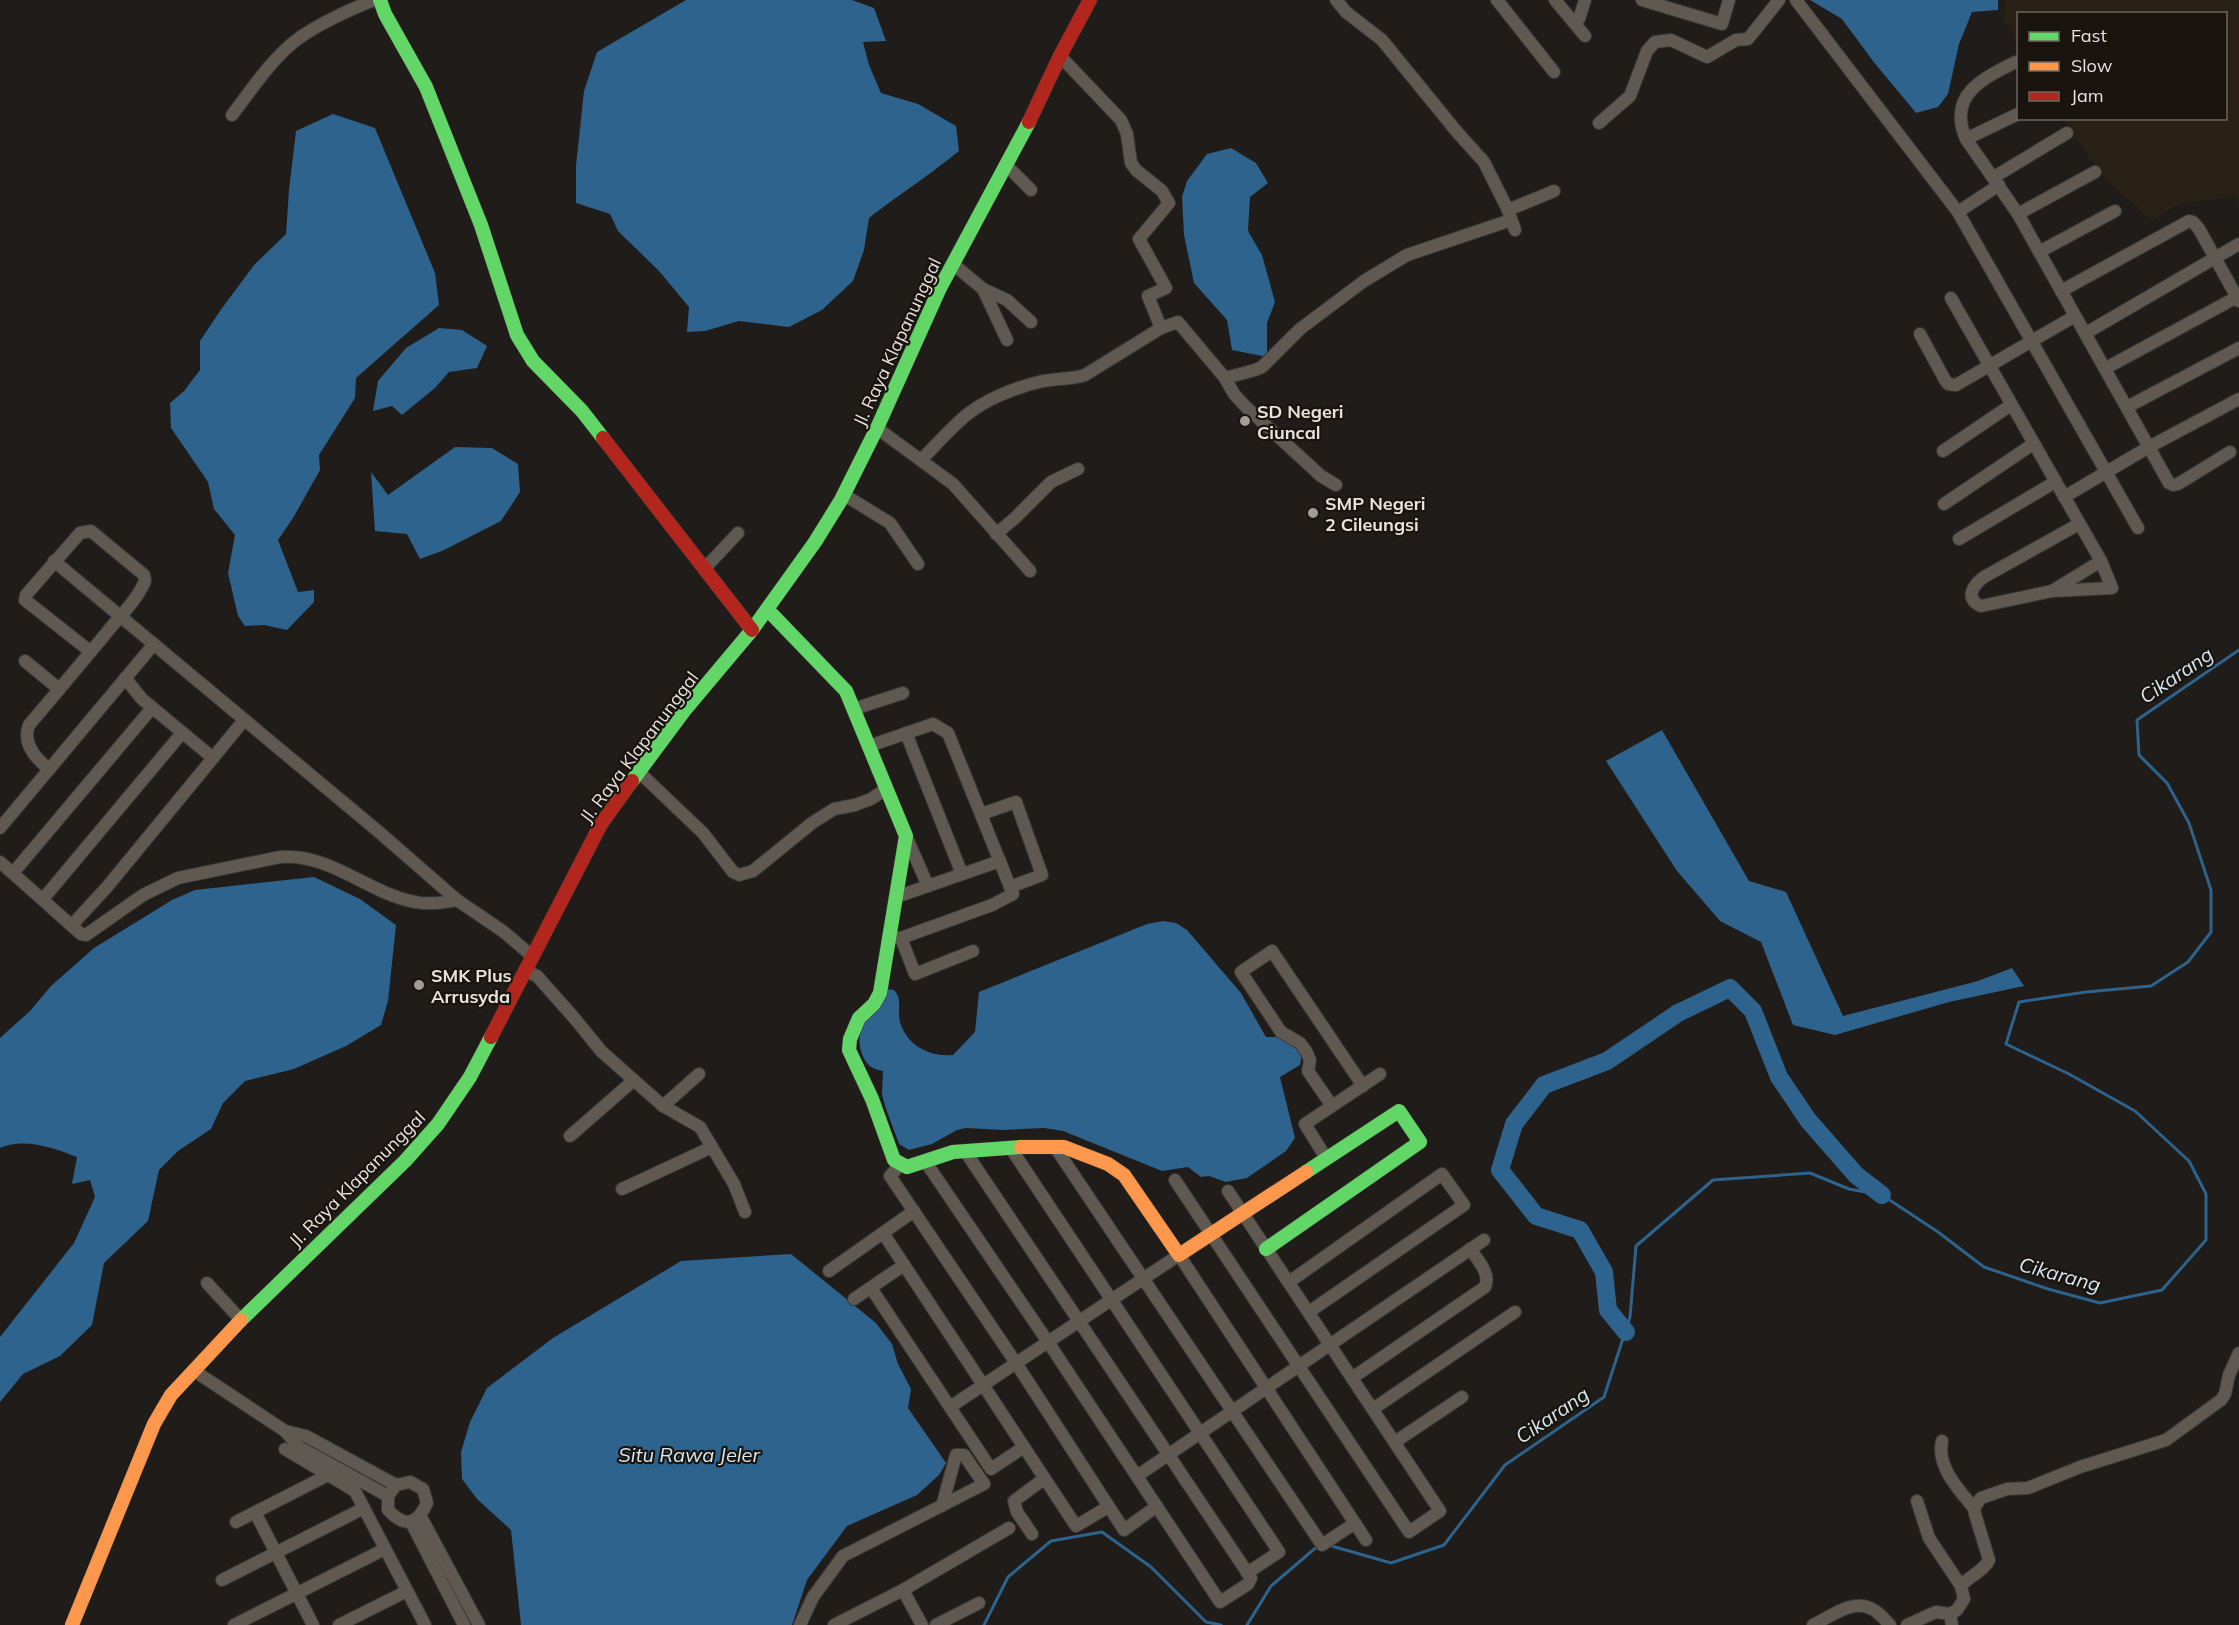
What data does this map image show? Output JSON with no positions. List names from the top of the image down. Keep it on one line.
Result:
{"streets":{"street":["Jl. Raya Klapanunggal"]},"water":["Cikarang","Situ Rawa Jeler"],"places":["SD Negeri Ciuncal","SMP Negeri 2 Cileungsi","SMK Plus Arrusyda"],"legend":["Fast","Slow","Jam"]}
